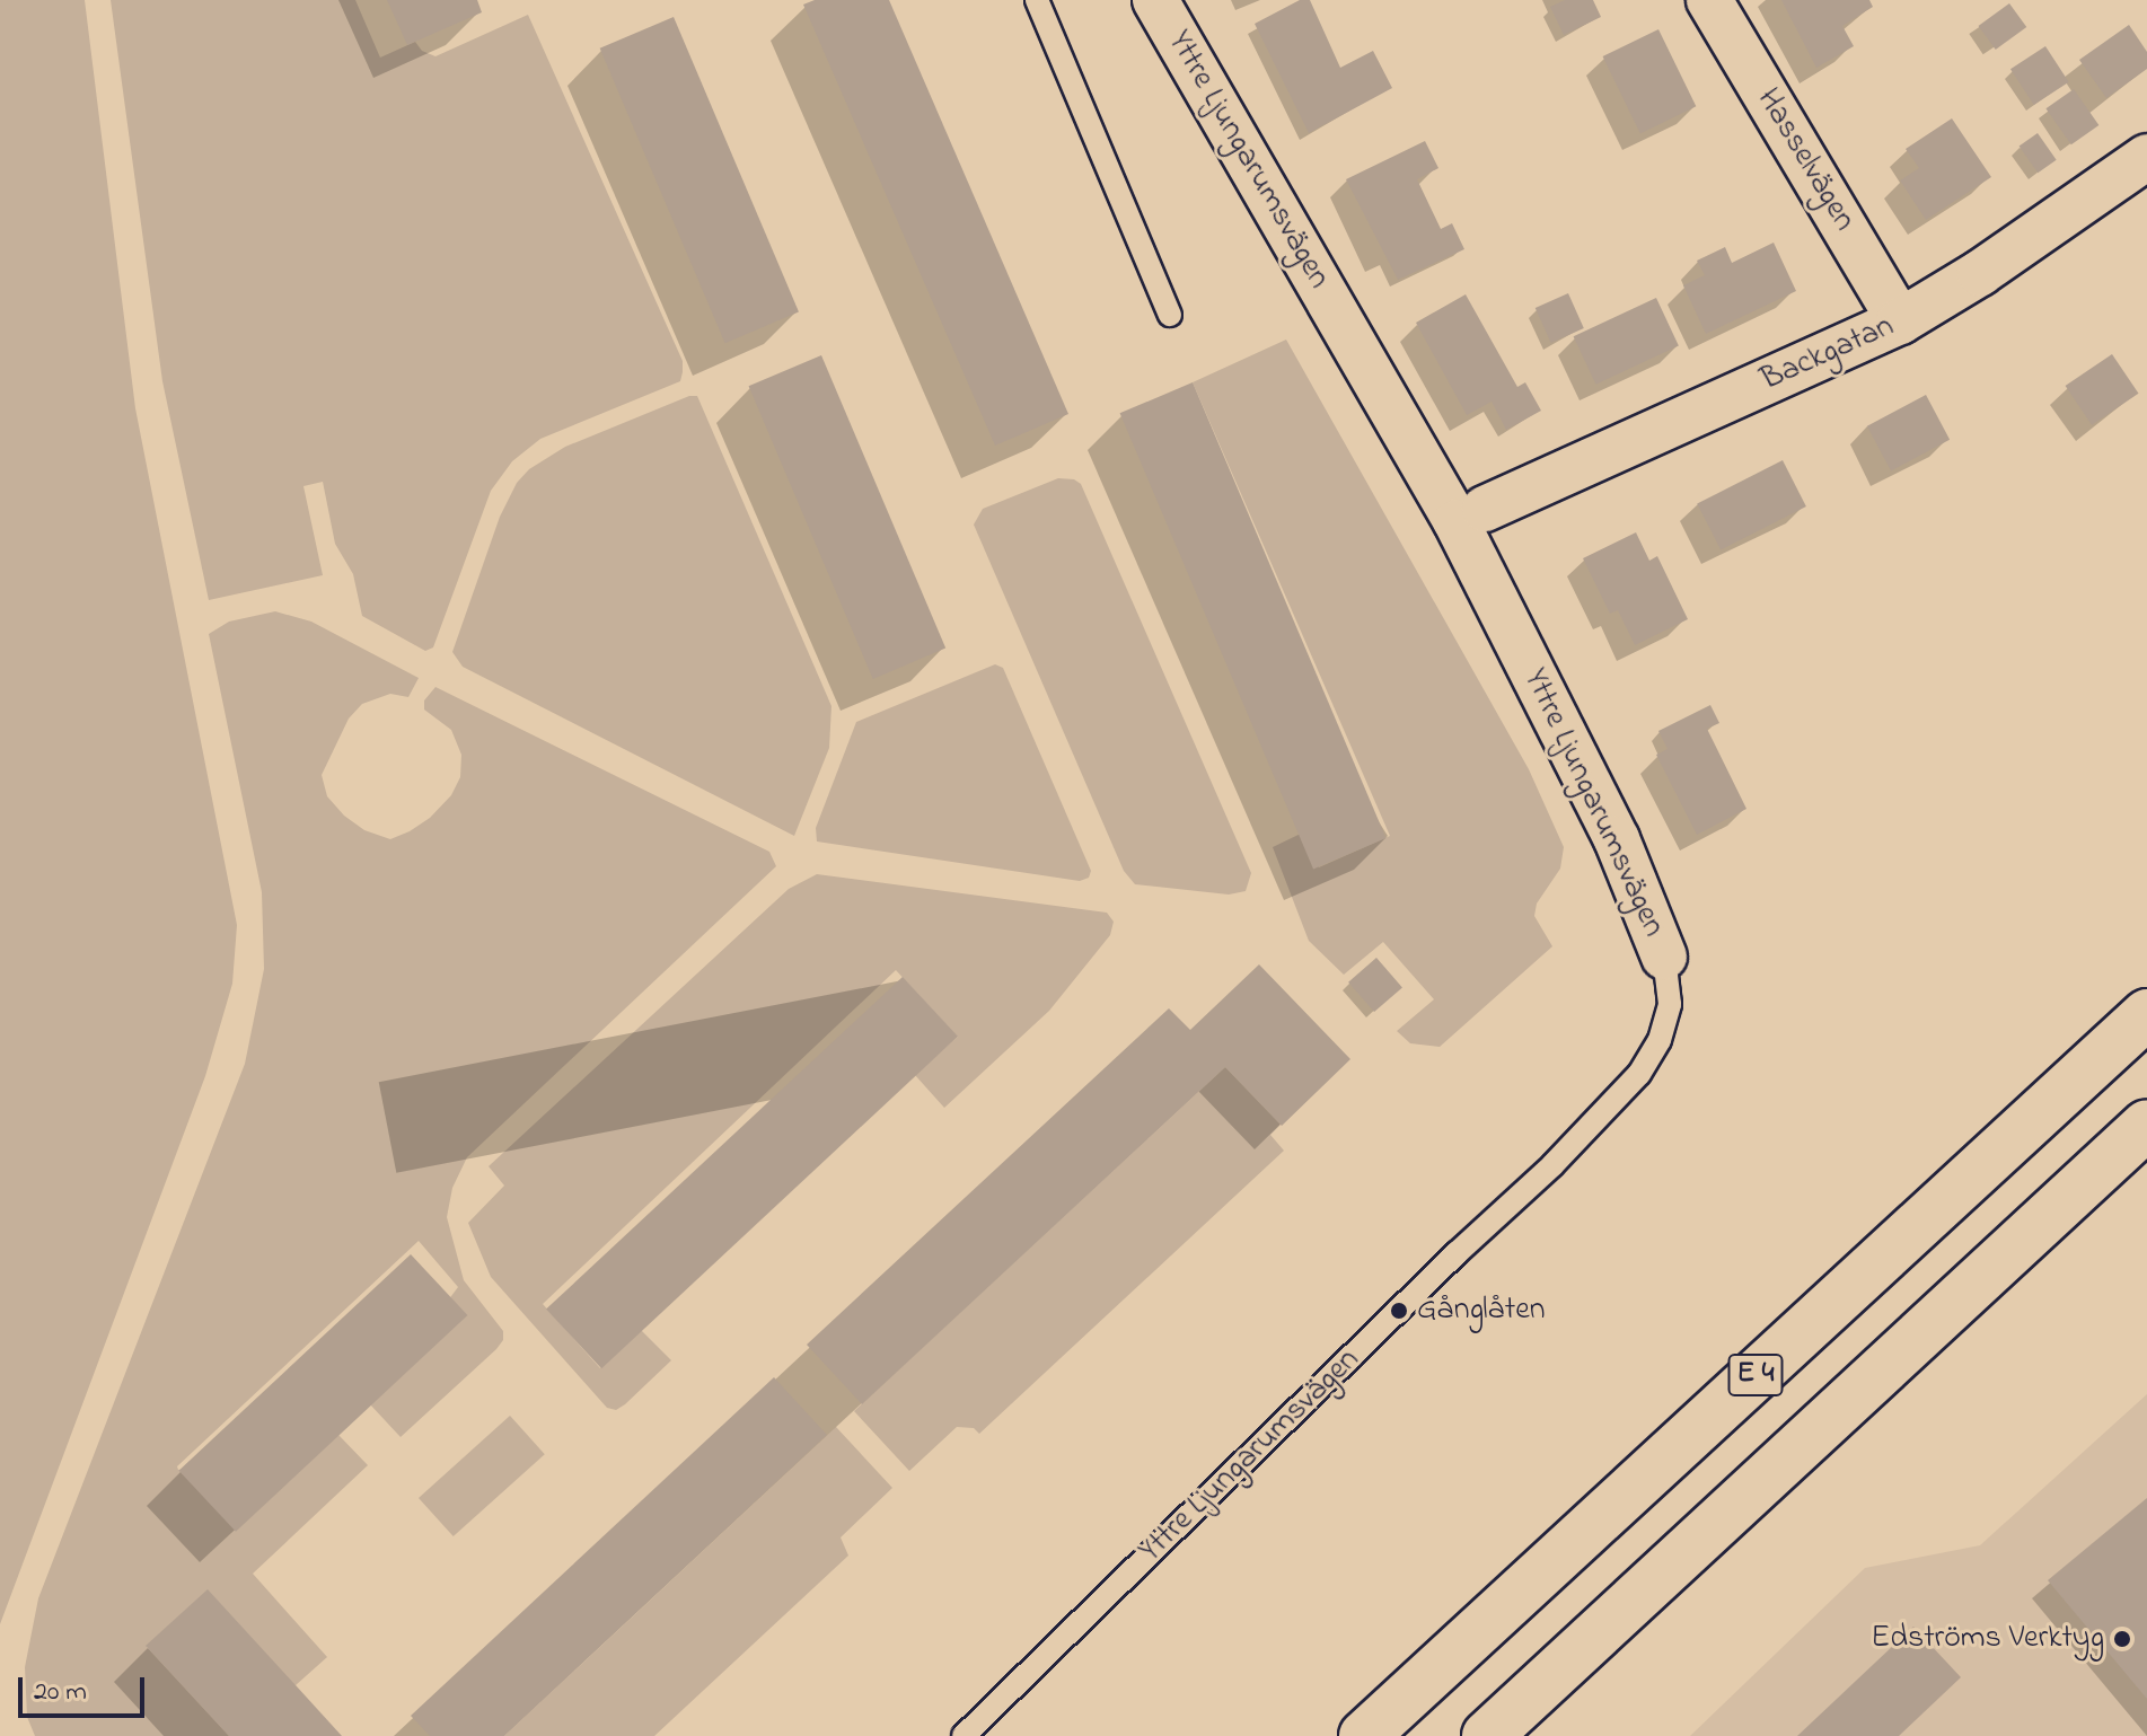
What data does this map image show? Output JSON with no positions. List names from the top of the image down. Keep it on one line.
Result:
{"streets":{"highway":["E 4"],"street":["Yttre Ljungarumsvägen","Hasselvägen","Backgatan"]},"crossings":[["Hasselvägen","Backgatan"]],"places":["Gånglåten","Edströms Verktyg"],"scale_bar":"20 m"}
